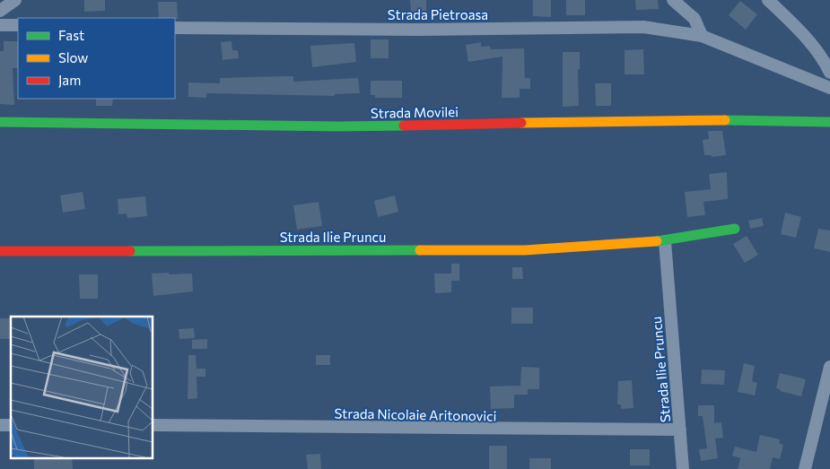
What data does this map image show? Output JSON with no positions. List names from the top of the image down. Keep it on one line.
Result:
{"streets":{"street":["Strada Pietroasa","Strada Movilei","Strada Ilie Pruncu","Strada Nicolaie Aritonovici"]},"crossings":[["Strada Ilie Pruncu","Strada Nicolaie Aritonovici"]],"legend":["Fast","Slow","Jam"]}
